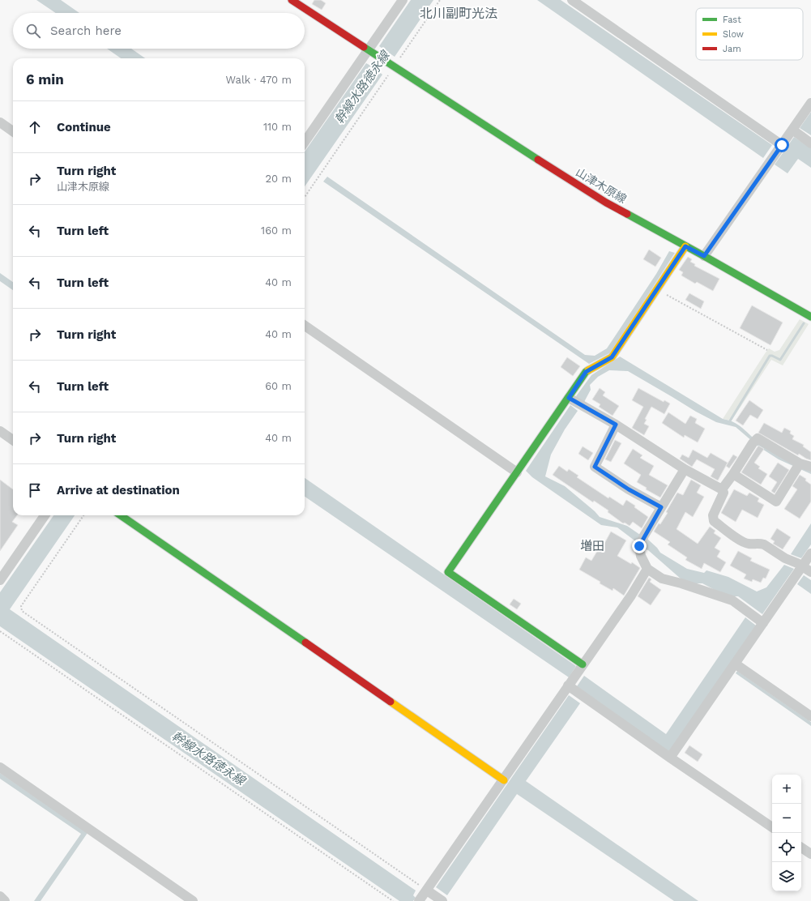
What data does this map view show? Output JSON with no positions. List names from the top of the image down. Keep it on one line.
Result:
{"streets":{"street":["山津木原線"]},"districts":["北川副町光法","増田"],"water":["幹線水路徳永線"],"legend":["Fast","Slow","Jam"],"page":{"search":"Search here","heading":["6 min","Walk · 470 m"],"list":[["Continue","110 m"],["Turn right","山津木原線","20 m"],["Turn left","160 m"],["Turn left","40 m"],["Turn right","40 m"],["Turn left","60 m"],["Turn right","40 m"],"Arrive at destination"],"map_buttons":["+","−"]}}
